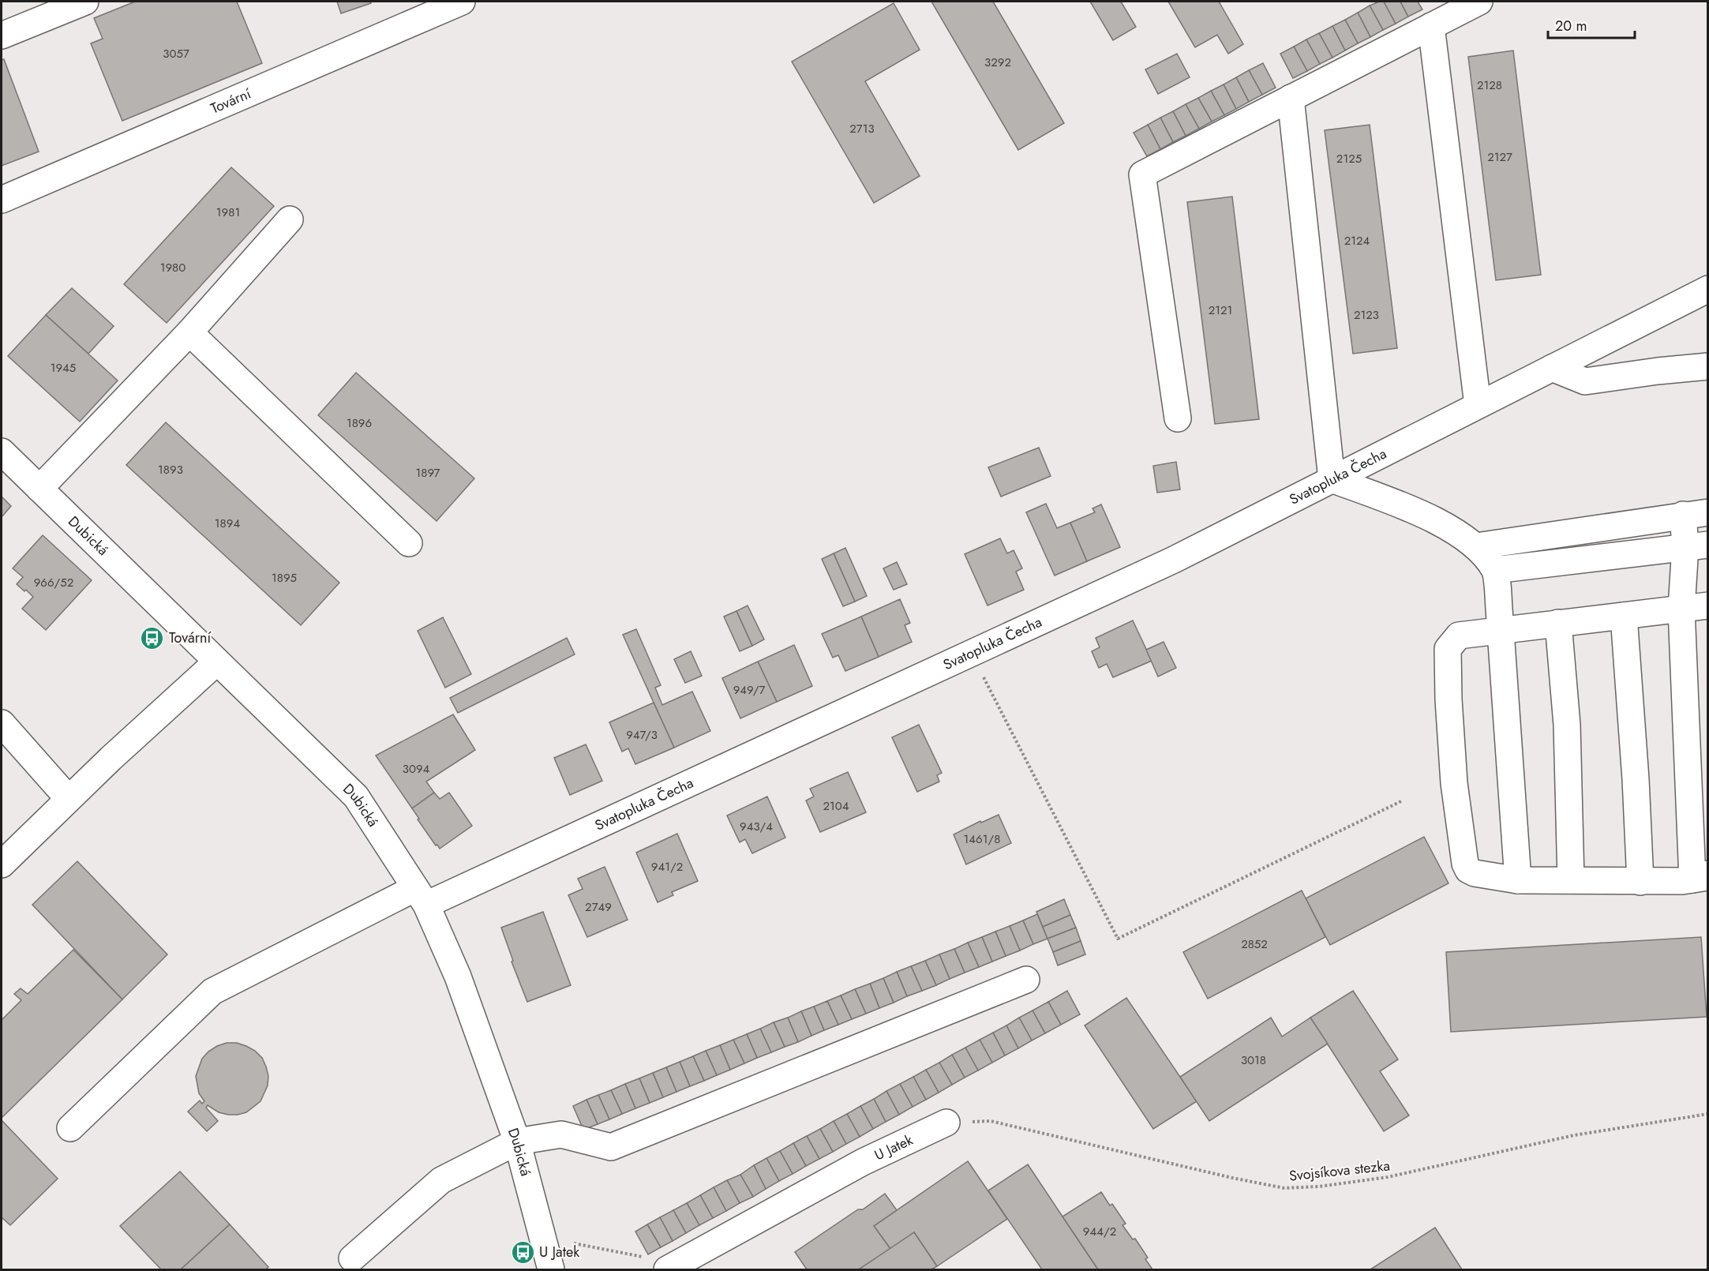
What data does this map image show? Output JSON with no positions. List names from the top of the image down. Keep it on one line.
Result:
{"streets":{"street":["Tovární","Svatopluka Čecha","Dubická","U Jatek"],"path":["Svojsíkova stezka"]},"crossings":[["Svatopluka Čecha","Dubická"],["U Jatek","Svojsíkova stezka"]],"places":{"bus stop":["Tovární","U Jatek"]},"house_numbers":["3057","3292","2128","2713","2127","2125","1981","2124","1980","2121","2123","1945","1896","1893","1897","1894","1895","966/52","949/7","947/3","3094","2104","943/4","1461/8","941/2","2749","2852","3018","944/2"],"scale_bar":"20 m"}
